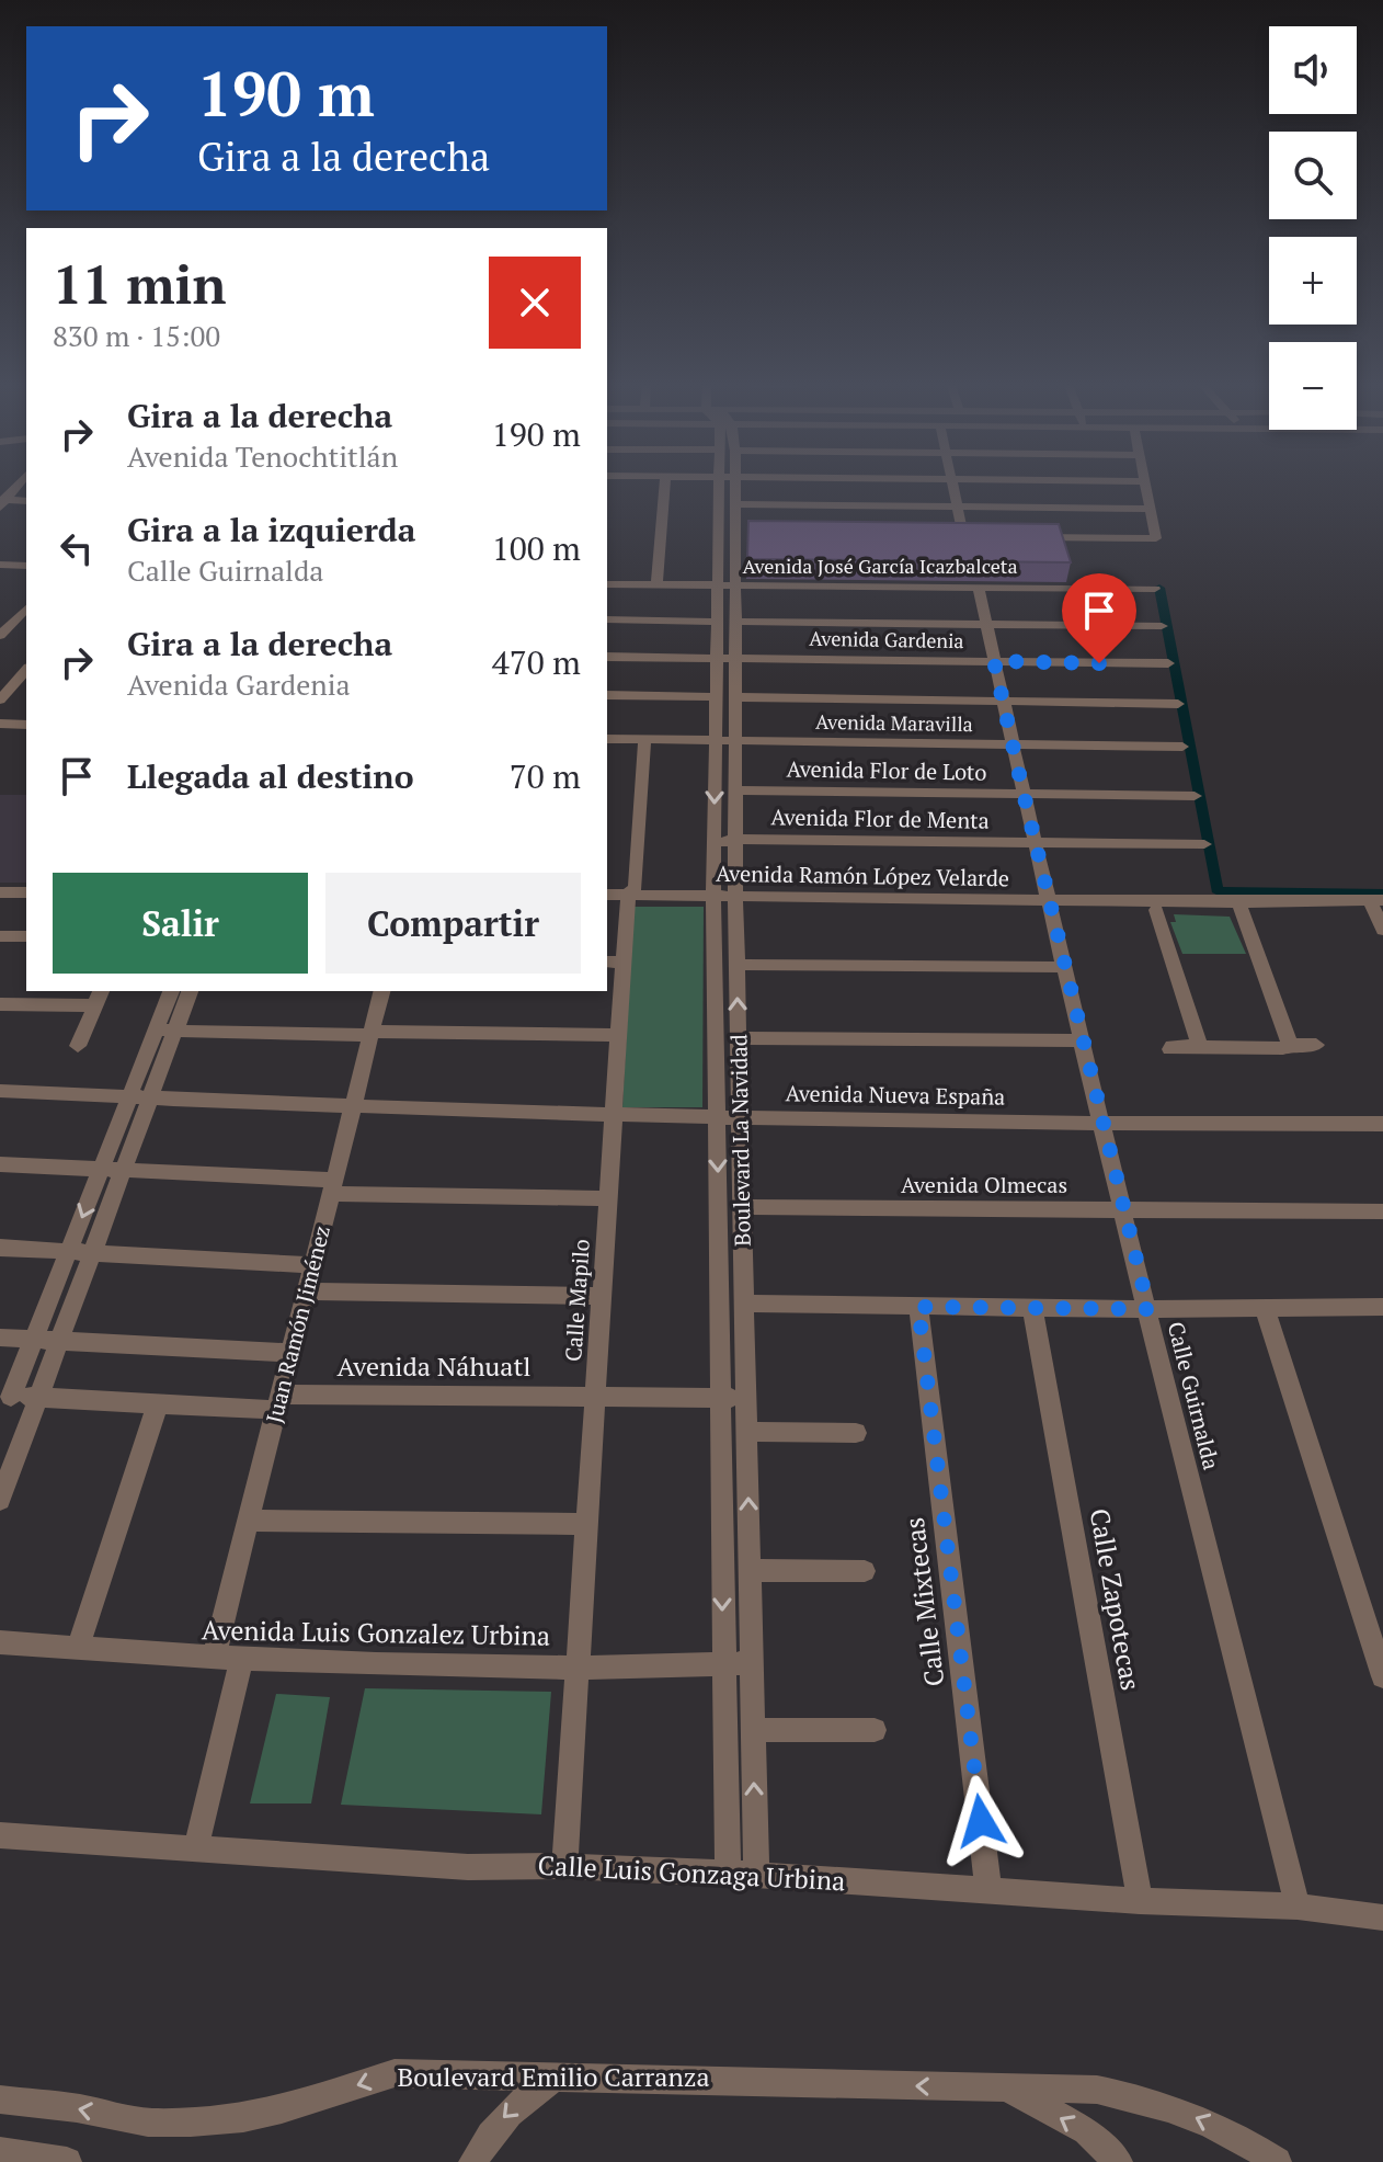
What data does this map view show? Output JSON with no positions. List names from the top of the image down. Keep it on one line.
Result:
{"streets":{"street":["Avenida José García Icazbalceta","Avenida Gardenia","Avenida Maravilla","Avenida Flor de Loto","Avenida Flor de Menta","Avenida Ramón López Velarde","Avenida Nueva España","Boulevard La Navidad","Avenida Olmecas","Calle Mapilo","Juan Ramón Jiménez","Avenida Náhuatl","Calle Guirnalda","Calle Zapotecas","Calle Mixtecas","Avenida Luis Gonzalez Urbina","Calle Luis Gonzaga Urbina","Boulevard Emilio Carranza"]},"crossings":[["Avenida José García Icazbalceta","Boulevard La Navidad"],["Avenida José García Icazbalceta","Calle Guirnalda"],["Avenida Gardenia","Boulevard La Navidad"],["Avenida Gardenia","Calle Guirnalda"],["Avenida Maravilla","Boulevard La Navidad"],["Avenida Maravilla","Calle Mapilo"],["Avenida Maravilla","Calle Guirnalda"],["Avenida Flor de Loto","Boulevard La Navidad"],["Avenida Flor de Loto","Calle Guirnalda"],["Avenida Flor de Menta","Boulevard La Navidad"],["Avenida Flor de Menta","Calle Guirnalda"],["Avenida Ramón López Velarde","Boulevard La Navidad"],["Avenida Ramón López Velarde","Calle Mapilo"],["Avenida Ramón López Velarde","Calle Guirnalda"],["Avenida Nueva España","Boulevard La Navidad"],["Avenida Nueva España","Calle Mapilo"],["Avenida Nueva España","Juan Ramón Jiménez"],["Avenida Nueva España","Calle Guirnalda"],["Boulevard La Navidad","Avenida Olmecas"],["Boulevard La Navidad","Avenida Náhuatl"],["Boulevard La Navidad","Avenida Luis Gonzalez Urbina"],["Boulevard La Navidad","Calle Luis Gonzaga Urbina"],["Avenida Olmecas","Calle Guirnalda"],["Calle Mapilo","Avenida Náhuatl"],["Calle Mapilo","Avenida Luis Gonzalez Urbina"],["Calle Mapilo","Calle Luis Gonzaga Urbina"],["Juan Ramón Jiménez","Avenida Náhuatl"],["Juan Ramón Jiménez","Avenida Luis Gonzalez Urbina"],["Calle Guirnalda","Calle Luis Gonzaga Urbina"],["Calle Zapotecas","Calle Luis Gonzaga Urbina"],["Calle Mixtecas","Calle Luis Gonzaga Urbina"]],"one_way":["Boulevard Emilio Carranza"],"page":{"map_buttons":["+","−"],"turn":["190 m","Gira a la derecha"],"heading":["11 min","830 m · 15:00"],"list":[{"name":"Gira a la derecha","note":"Avenida Tenochtitlán","value":"190 m"},{"name":"Gira a la izquierda","note":"Calle Guirnalda","value":"100 m"},{"name":"Gira a la derecha","note":"Avenida Gardenia","value":"470 m"},{"name":"Llegada al destino","value":"70 m"}],"buttons":["Salir","Compartir"]}}
